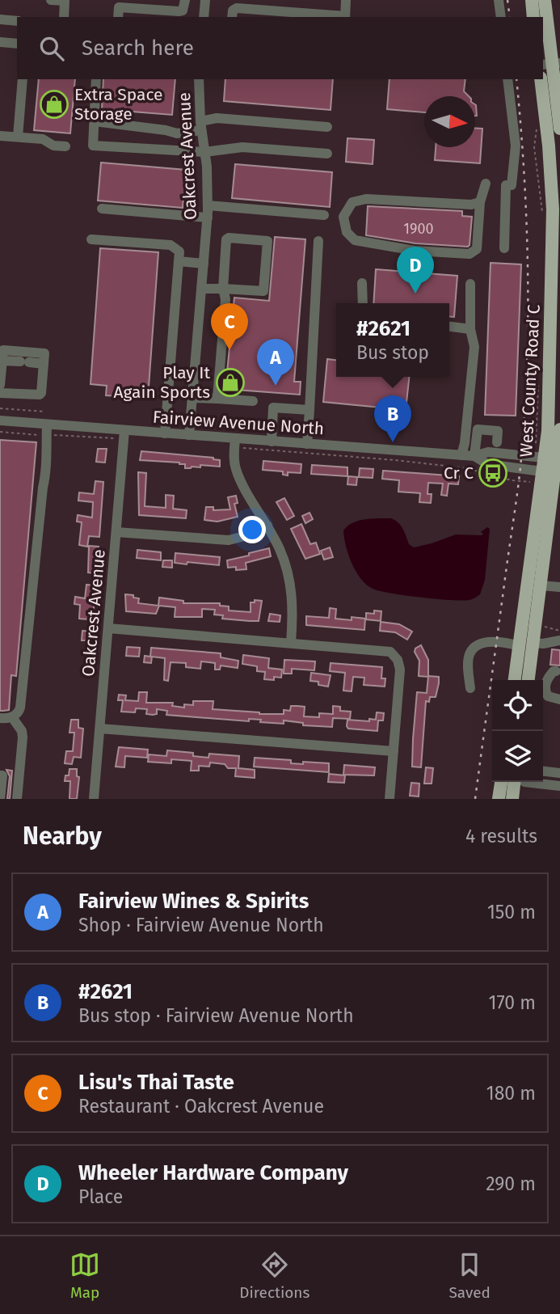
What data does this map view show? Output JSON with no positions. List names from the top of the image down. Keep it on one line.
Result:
{"streets":{"main road":["West County Road C"],"street":["Oakcrest Avenue","Fairview Avenue North"]},"crossings":[["Oakcrest Avenue","Fairview Avenue North"],["West County Road C","Fairview Avenue North"]],"places":{"shop":["Extra Space Storage","Play It Again Sports"],"bus stop":["Cr C"]},"house_numbers":["1900"],"north":"right","page":{"search":"Search here","pins":["D","C","A","B"],"popup":["#2621","Bus stop"],"heading":["Nearby","4 results"],"list":[{"mark":"A","name":"Fairview Wines & Spirits","note":"Shop · Fairview Avenue North","value":"150 m"},{"mark":"B","name":"#2621","note":"Bus stop · Fairview Avenue North","value":"170 m"},{"mark":"C","name":"Lisu's Thai Taste","note":"Restaurant · Oakcrest Avenue","value":"180 m"},{"mark":"D","name":"Wheeler Hardware Company","note":"Place","value":"290 m"}],"nav":["Map","Directions","Saved"]}}
